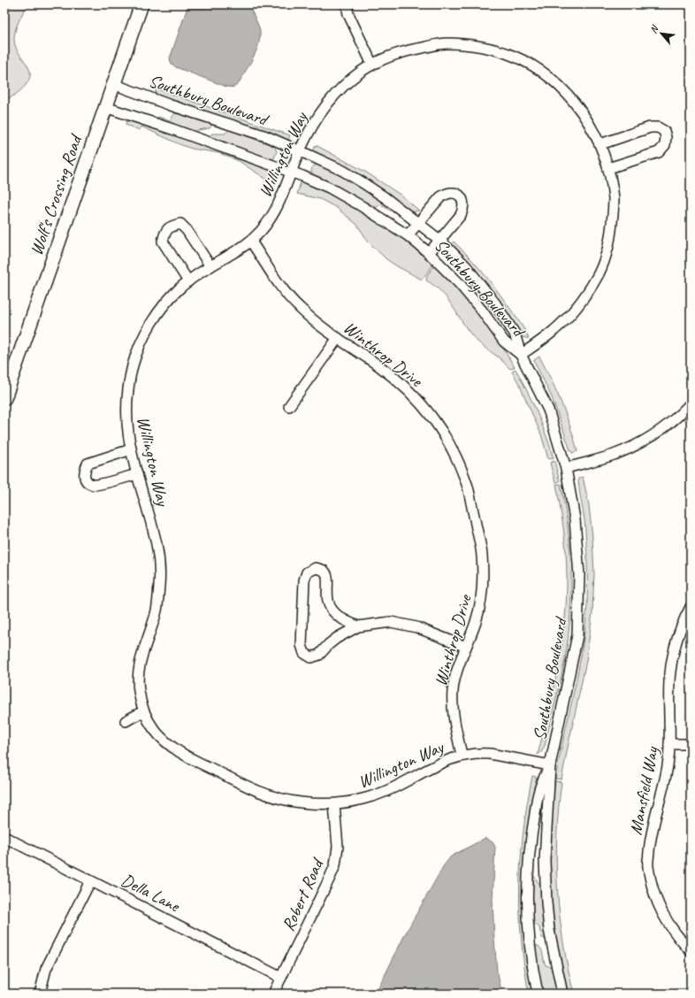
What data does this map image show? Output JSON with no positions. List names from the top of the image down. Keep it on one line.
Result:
{"streets":{"main road":["Wolf's Crossing Road"],"street":["Southbury Boulevard","Willington Way","Winthrop Drive","Mansfield Way","Della Lane","Robert Road"]},"crossings":[["Southbury Boulevard","Willington Way"],["Southbury Boulevard","Wolf's Crossing Road"],["Willington Way","Winthrop Drive"],["Willington Way","Robert Road"],["Della Lane","Robert Road"]],"north":"top left"}
